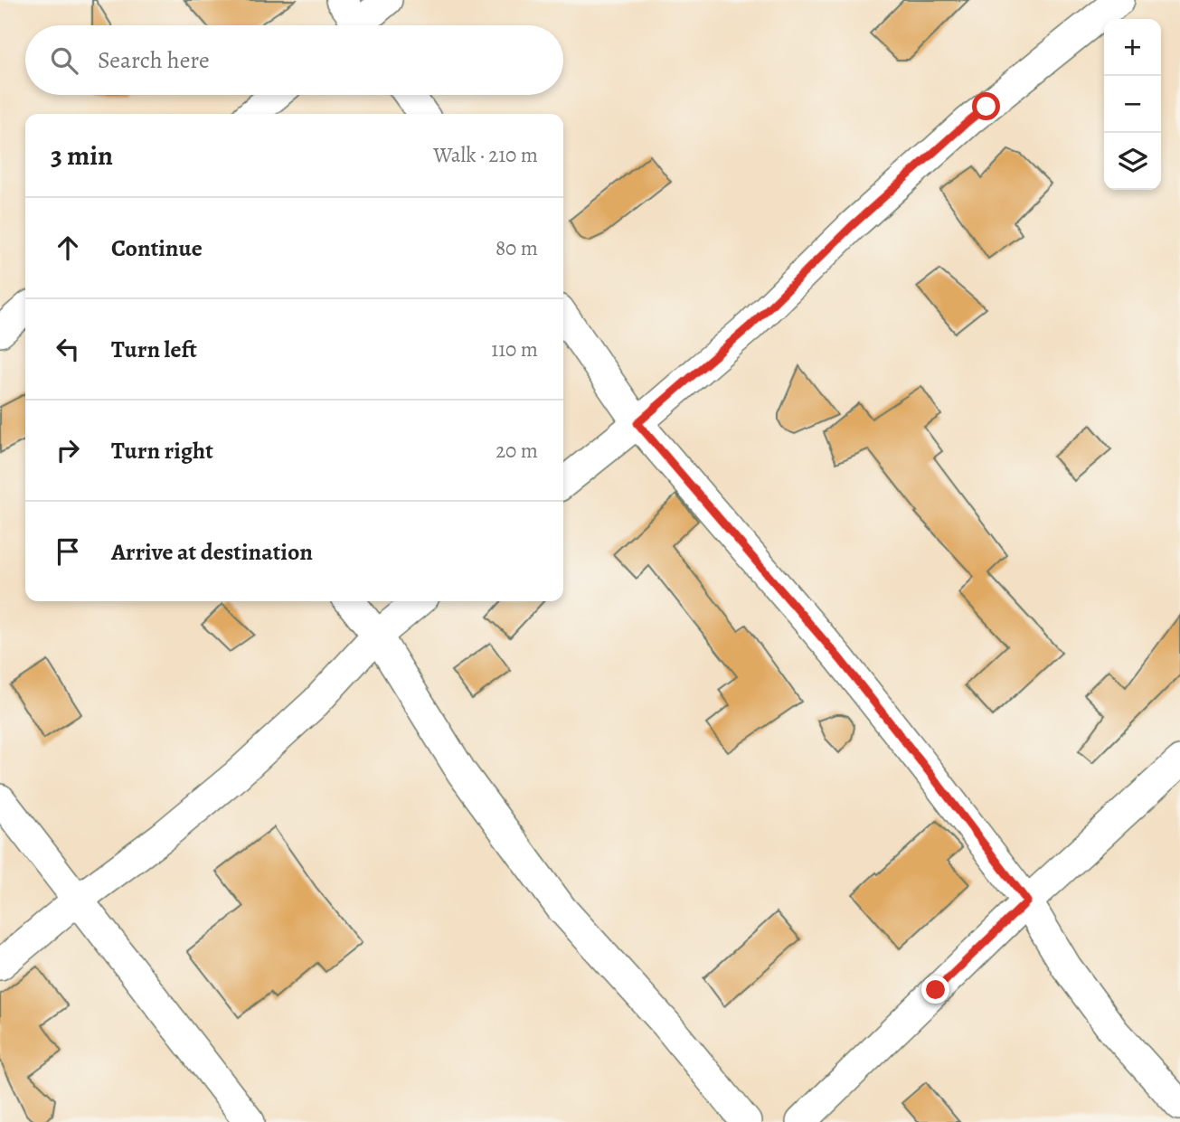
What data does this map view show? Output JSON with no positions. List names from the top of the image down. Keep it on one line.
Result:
{"page":{"map_buttons":["+","−"],"search":"Search here","heading":["3 min","Walk · 210 m"],"list":[["Continue","80 m"],["Turn left","110 m"],["Turn right","20 m"],"Arrive at destination"]}}
